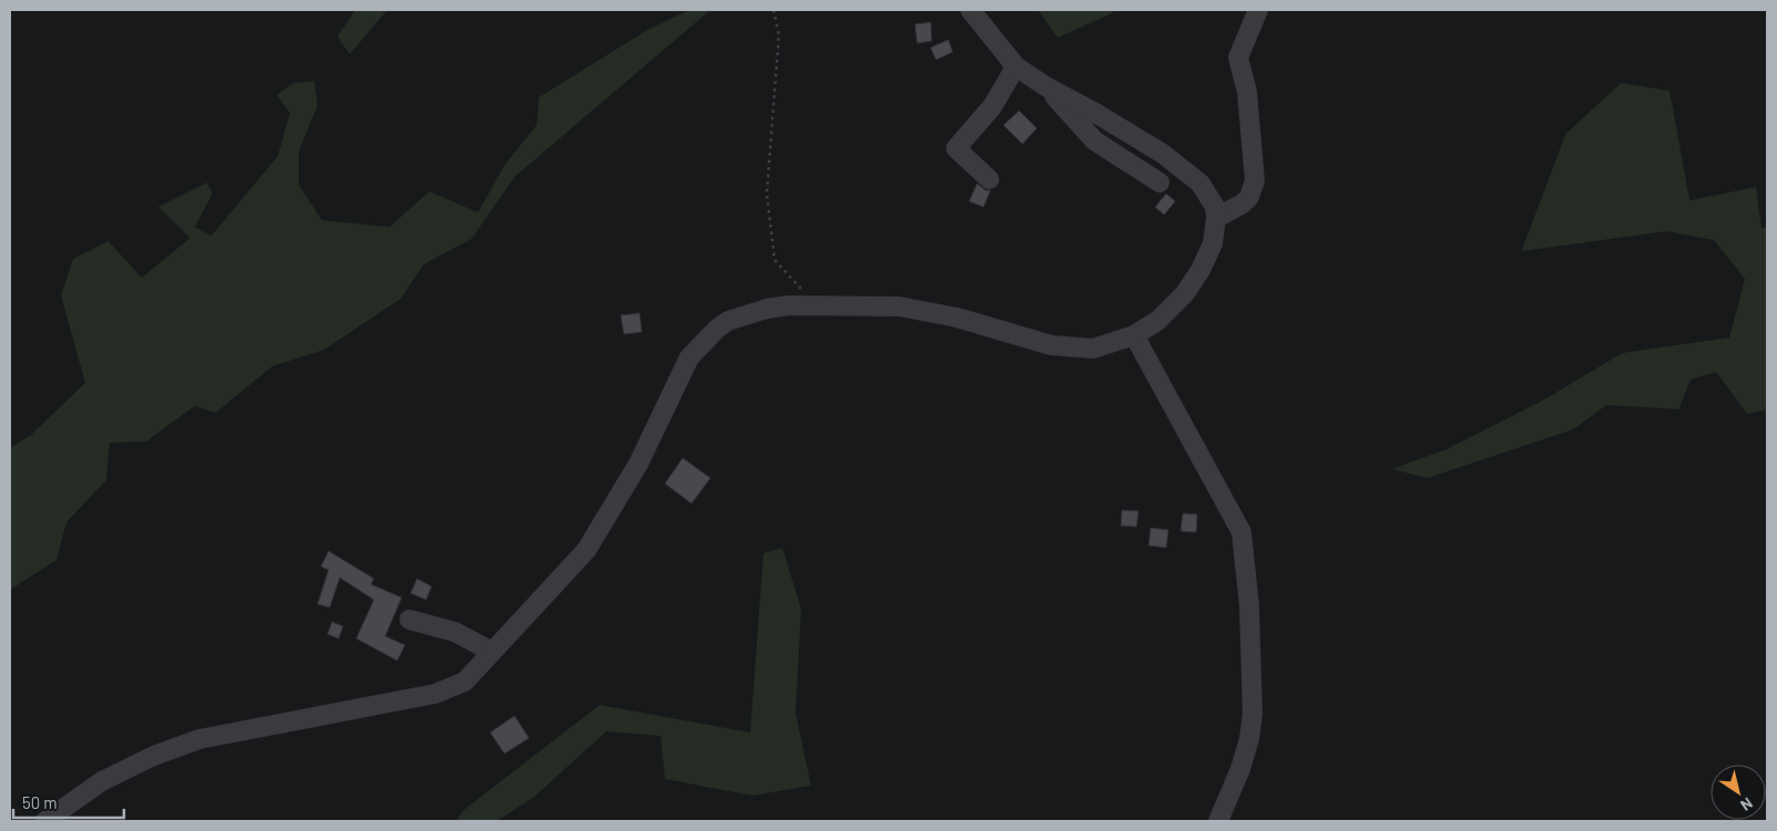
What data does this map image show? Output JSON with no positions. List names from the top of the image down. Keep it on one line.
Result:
{"scale_bar":"50 m","north":"bottom right"}
